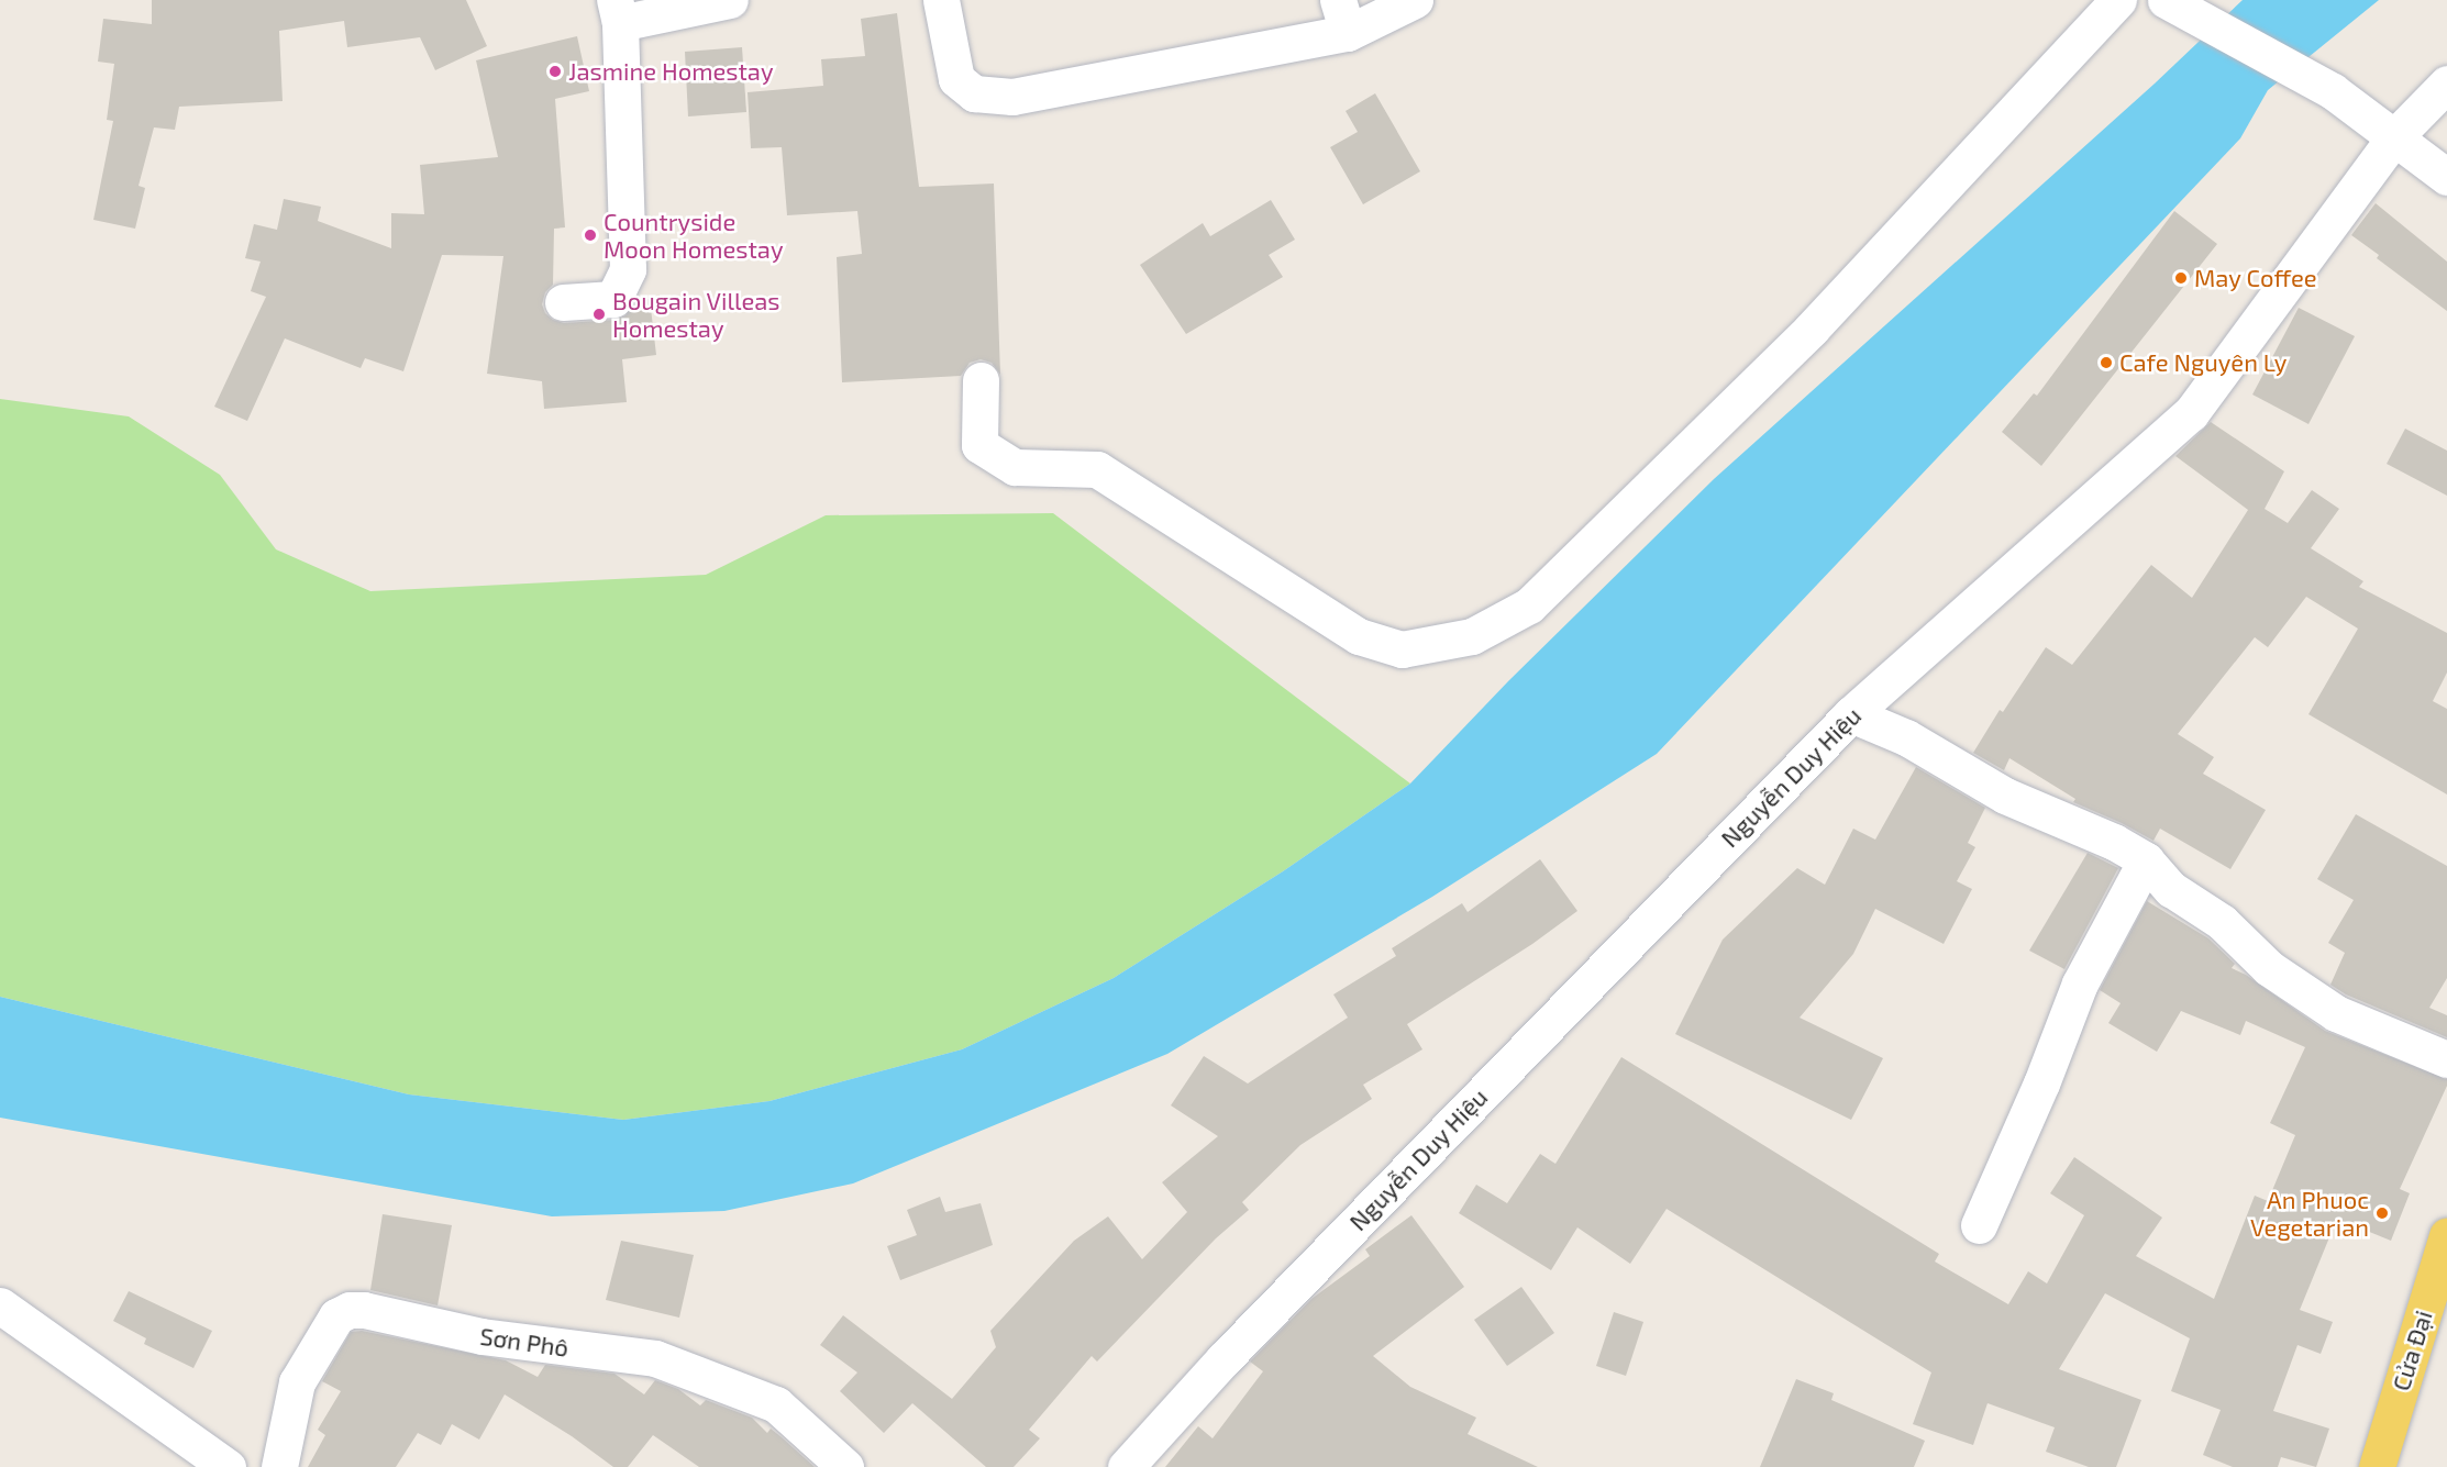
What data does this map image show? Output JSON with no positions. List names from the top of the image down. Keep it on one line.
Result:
{"streets":{"main road":["Cửa Đại"],"street":["Nguyễn Duy Hiệu","Sơn Phô"]},"places":["Jasmine Homestay","Countryside Moon Homestay","May Coffee","Bougain Villeas Homestay","Cafe Nguyên Ly","An Phuoc Vegetarian"]}
